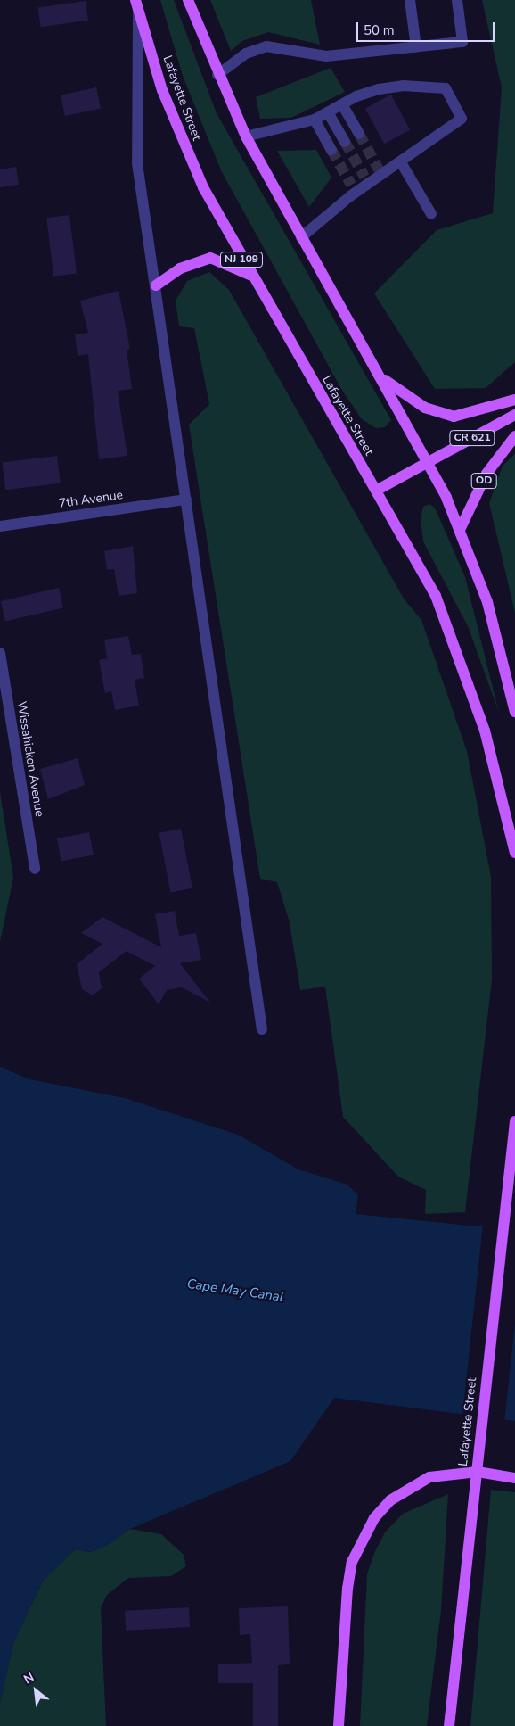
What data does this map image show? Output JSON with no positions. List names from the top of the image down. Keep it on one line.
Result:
{"streets":{"main road":["Lafayette Street","NJ 109","CR 621","OD"],"street":["7th Avenue","Wissahickon Avenue"]},"crossings":[["Lafayette Street","CR 621"]],"water":["Cape May Canal"],"scale_bar":"50 m","north":"top left"}
